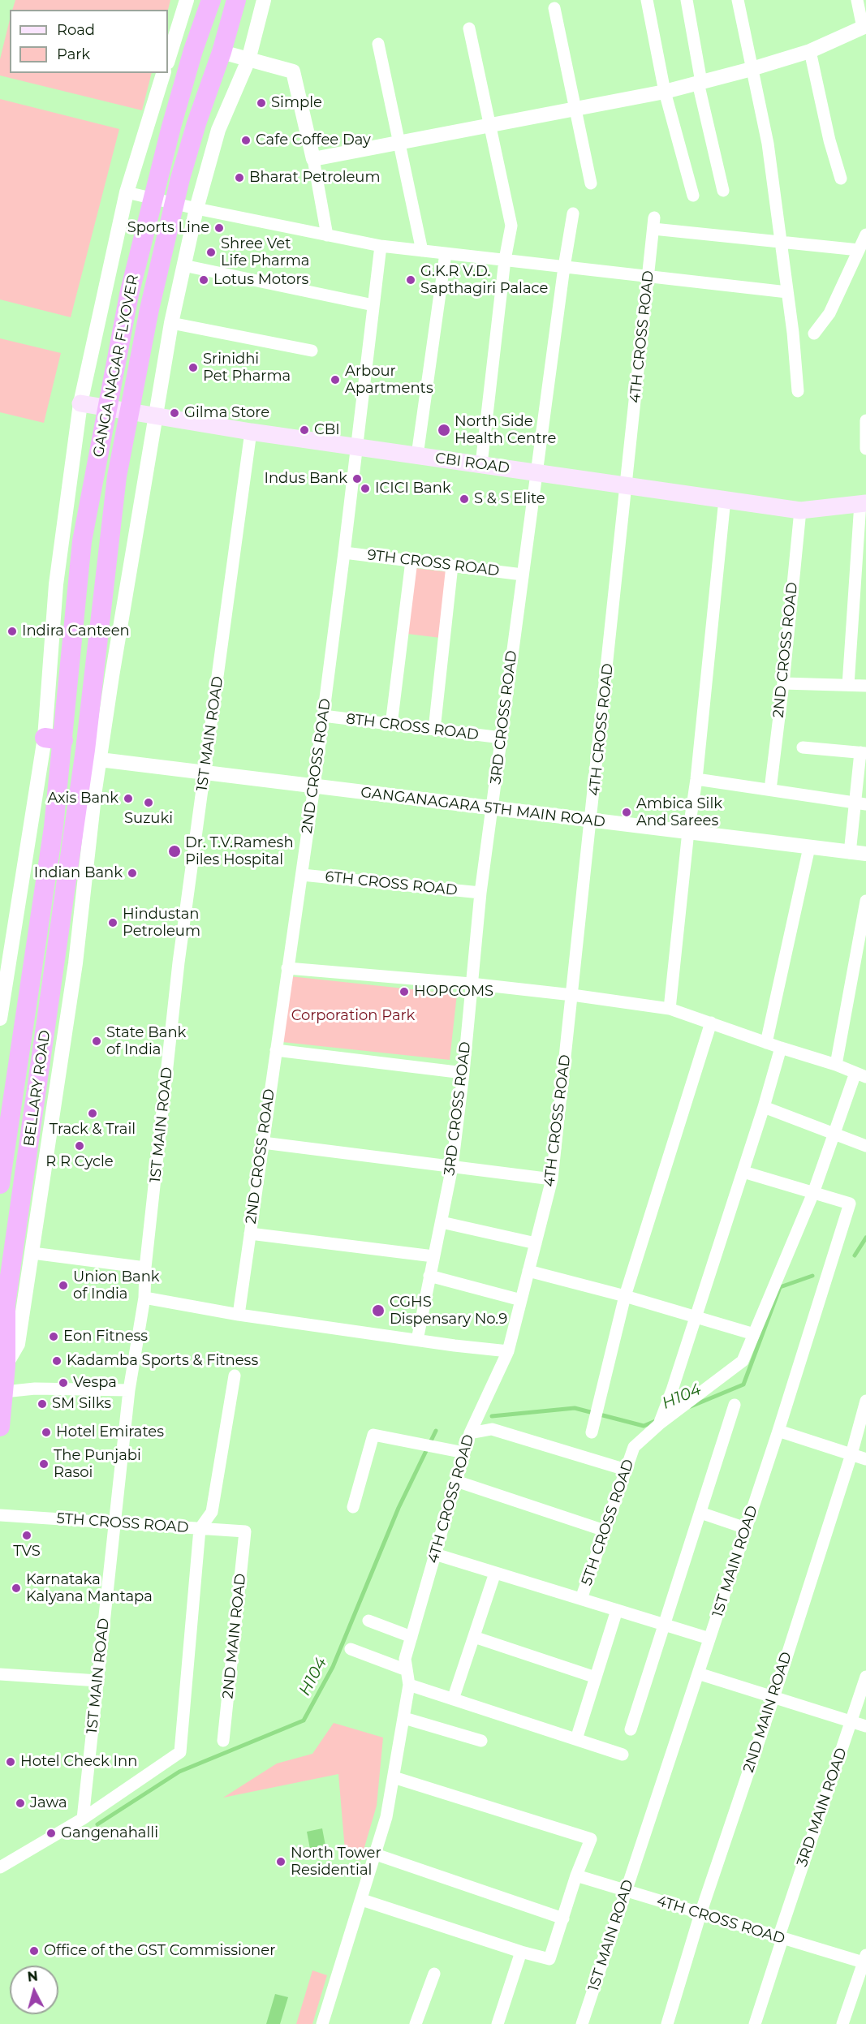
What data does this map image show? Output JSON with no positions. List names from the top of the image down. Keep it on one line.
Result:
{"streets":{"highway":["GANGA NAGAR FLYOVER","BELLARY ROAD"],"main road":["CBI ROAD"],"street":["4TH CROSS ROAD","9TH CROSS ROAD","2ND CROSS ROAD","3RD CROSS ROAD","8TH CROSS ROAD","1ST MAIN ROAD","GANGANAGARA 5TH MAIN ROAD","6TH CROSS ROAD","5TH CROSS ROAD","2ND MAIN ROAD","3RD MAIN ROAD"]},"crossings":[["4TH CROSS ROAD","CBI ROAD"],["4TH CROSS ROAD","1ST MAIN ROAD"],["4TH CROSS ROAD","GANGANAGARA 5TH MAIN ROAD"],["4TH CROSS ROAD","2ND MAIN ROAD"],["4TH CROSS ROAD","3RD MAIN ROAD"],["GANGA NAGAR FLYOVER","GANGANAGARA 5TH MAIN ROAD"],["GANGA NAGAR FLYOVER","BELLARY ROAD"],["CBI ROAD","2ND CROSS ROAD"],["CBI ROAD","3RD CROSS ROAD"],["CBI ROAD","1ST MAIN ROAD"],["9TH CROSS ROAD","2ND CROSS ROAD"],["9TH CROSS ROAD","3RD CROSS ROAD"],["2ND CROSS ROAD","8TH CROSS ROAD"],["2ND CROSS ROAD","GANGANAGARA 5TH MAIN ROAD"],["2ND CROSS ROAD","6TH CROSS ROAD"],["3RD CROSS ROAD","8TH CROSS ROAD"],["3RD CROSS ROAD","GANGANAGARA 5TH MAIN ROAD"],["3RD CROSS ROAD","6TH CROSS ROAD"],["1ST MAIN ROAD","GANGANAGARA 5TH MAIN ROAD"],["1ST MAIN ROAD","5TH CROSS ROAD"],["GANGANAGARA 5TH MAIN ROAD","BELLARY ROAD"],["5TH CROSS ROAD","2ND MAIN ROAD"]],"water":["H104"],"parks":["Corporation Park"],"places":["Simple","Cafe Coffee Day","Bharat Petroleum","Sports Line","Shree Vet Life Pharma","Lotus Motors","G.K.R V.D. Sapthagiri Palace","Srinidhi Pet Pharma","Arbour Apartments","Gilma Store","CBI","North Side Health Centre","Indus Bank","ICICI Bank","S & S Elite","Indira Canteen","Axis Bank","Suzuki","Ambica Silk And Sarees","Dr. T.V.Ramesh Piles Hospital","Indian Bank","Hindustan Petroleum","HOPCOMS","State Bank of India","Track & Trail","R R Cycle","Union Bank of India","CGHS Dispensary No.9","Eon Fitness","Kadamba Sports & Fitness","Vespa","SM Silks","Hotel Emirates","The Punjabi Rasoi","TVS","Karnataka Kalyana Mantapa","Hotel Check Inn","Jawa","Gangenahalli","North Tower Residential","Office of the GST Commissioner"],"legend":["Road","Park"],"north":"top"}
